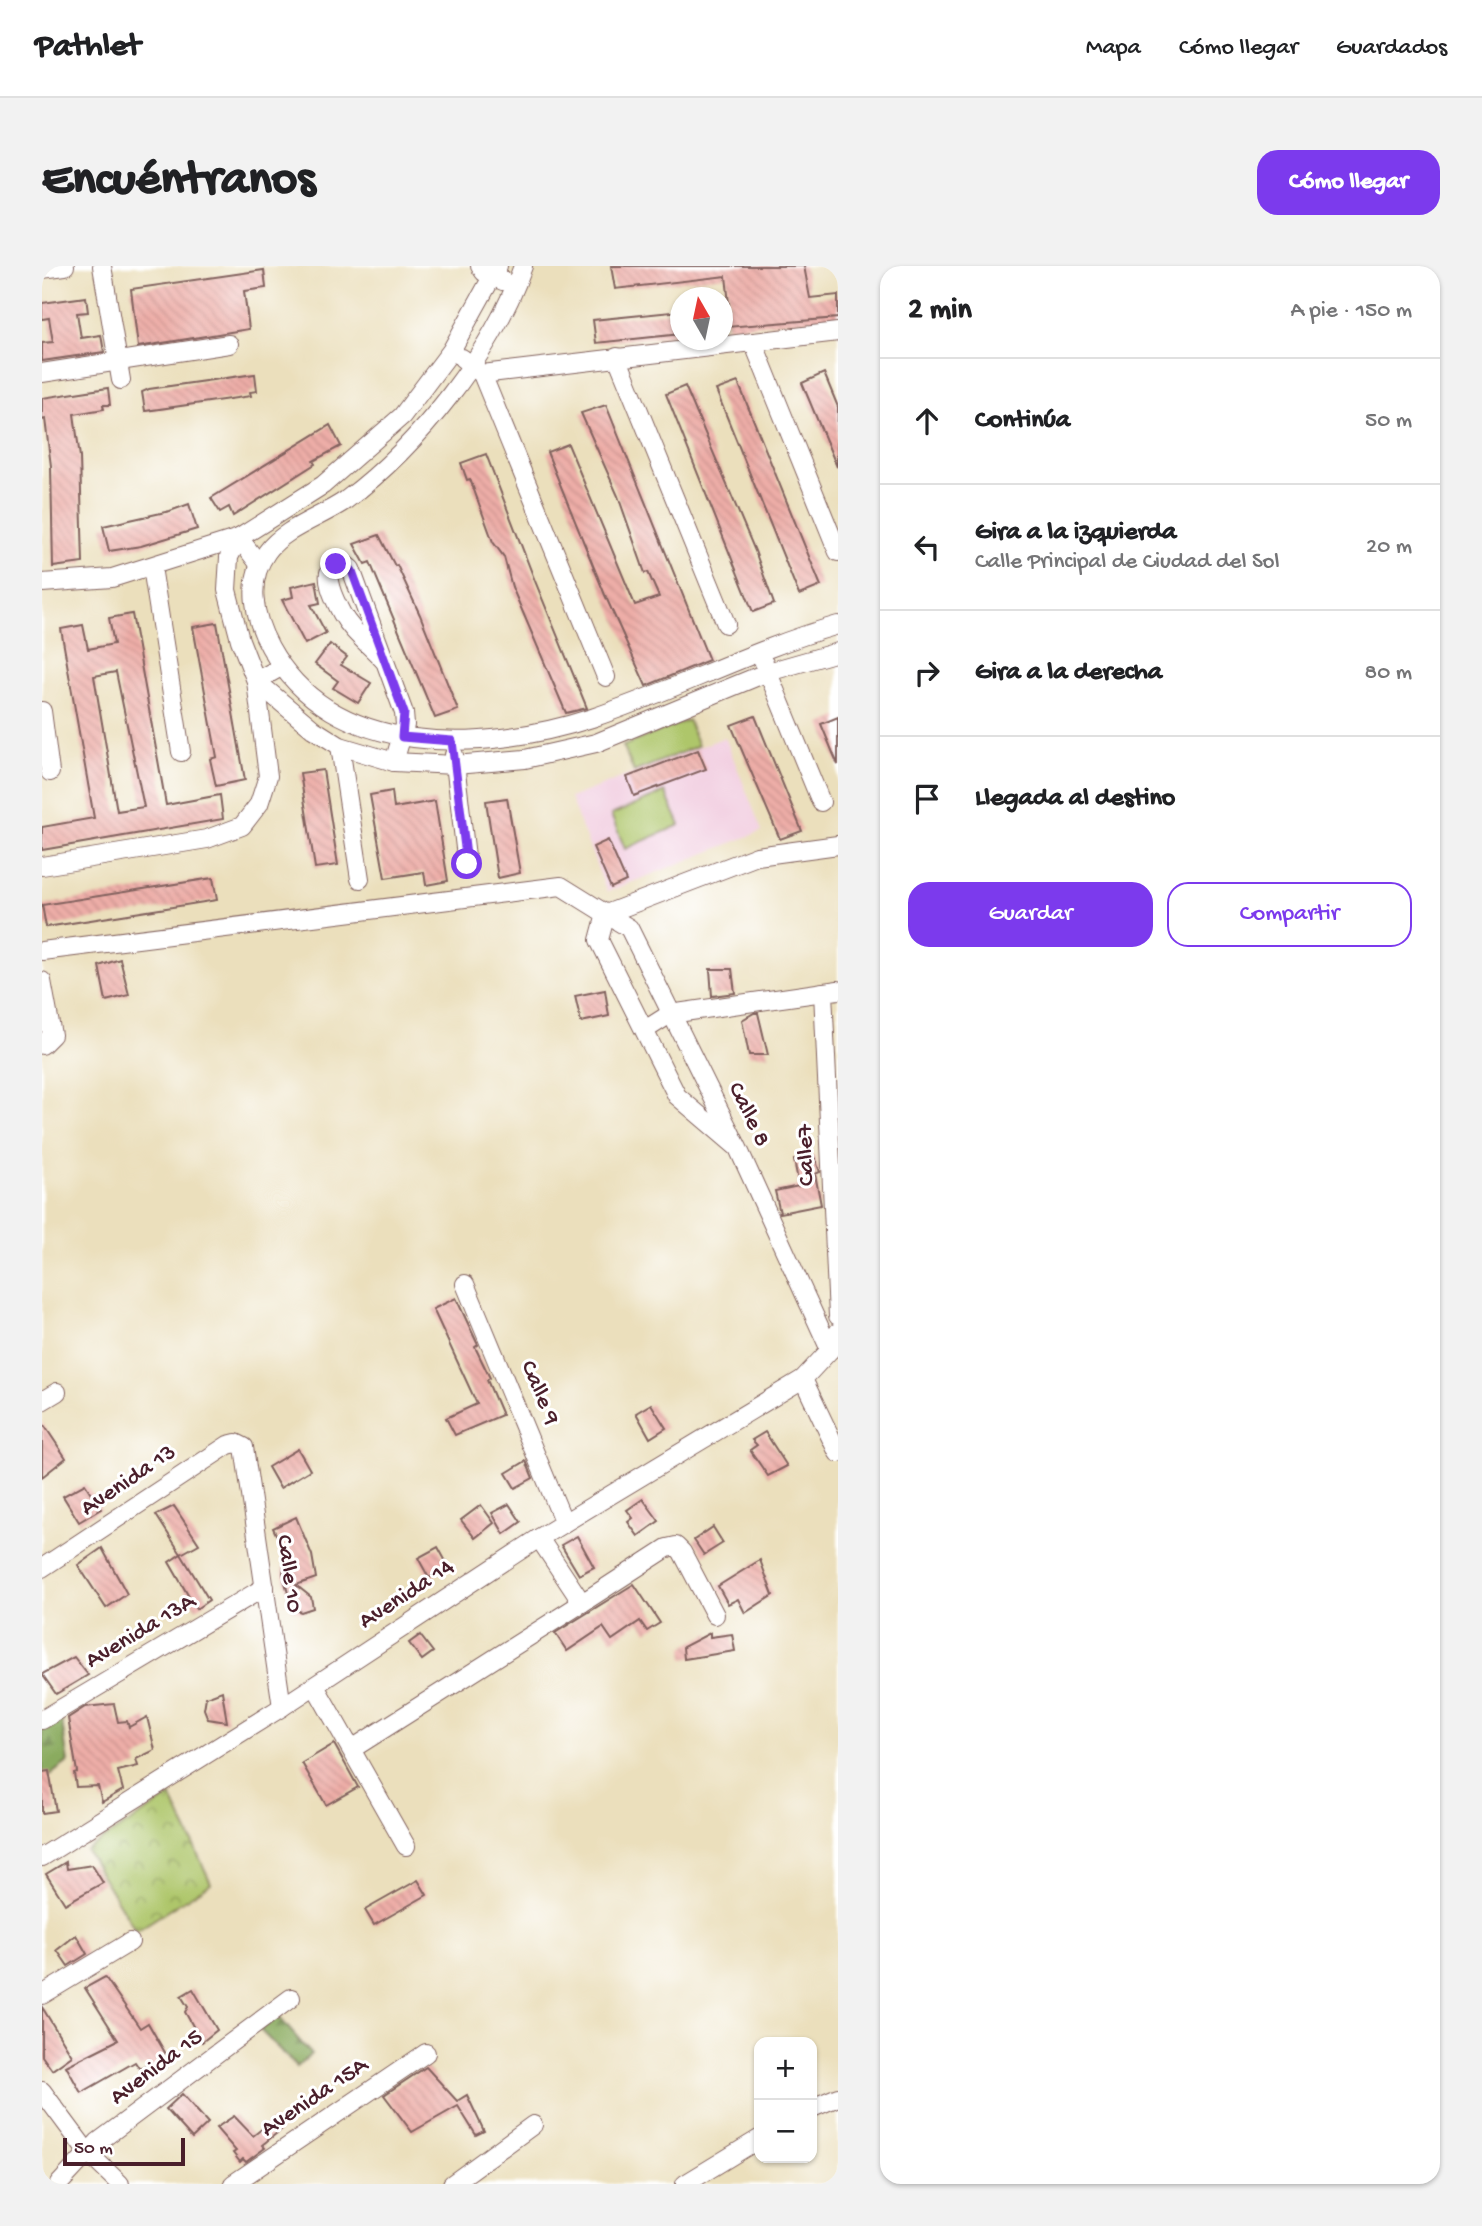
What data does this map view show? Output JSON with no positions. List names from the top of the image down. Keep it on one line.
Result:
{"streets":{"street":["Calle 8","Calle7","Calle 9","Avenida 13","Calle 10","Avenida 14","Avenida 13A","Avenida 15","Avenida 15A"]},"crossings":[["Calle 9","Avenida 14"],["Avenida 13","Calle 10"],["Calle 10","Avenida 14"],["Calle 10","Avenida 13A"]],"scale_bar":"50 m","north":"top","page":{"header":"Pathlet","nav":["Mapa","Cómo llegar","Guardados"],"buttons":["Cómo llegar",["Guardar","Compartir"]],"title":"Encuéntranos","heading":["2 min","A pie · 150 m"],"list":[["Continúa","50 m"],["Gira a la izquierda","Calle Principal de Ciudad del Sol","20 m"],["Gira a la derecha","80 m"],"Llegada al destino"],"map_buttons":["+","−"],"scale":"50 m"}}
